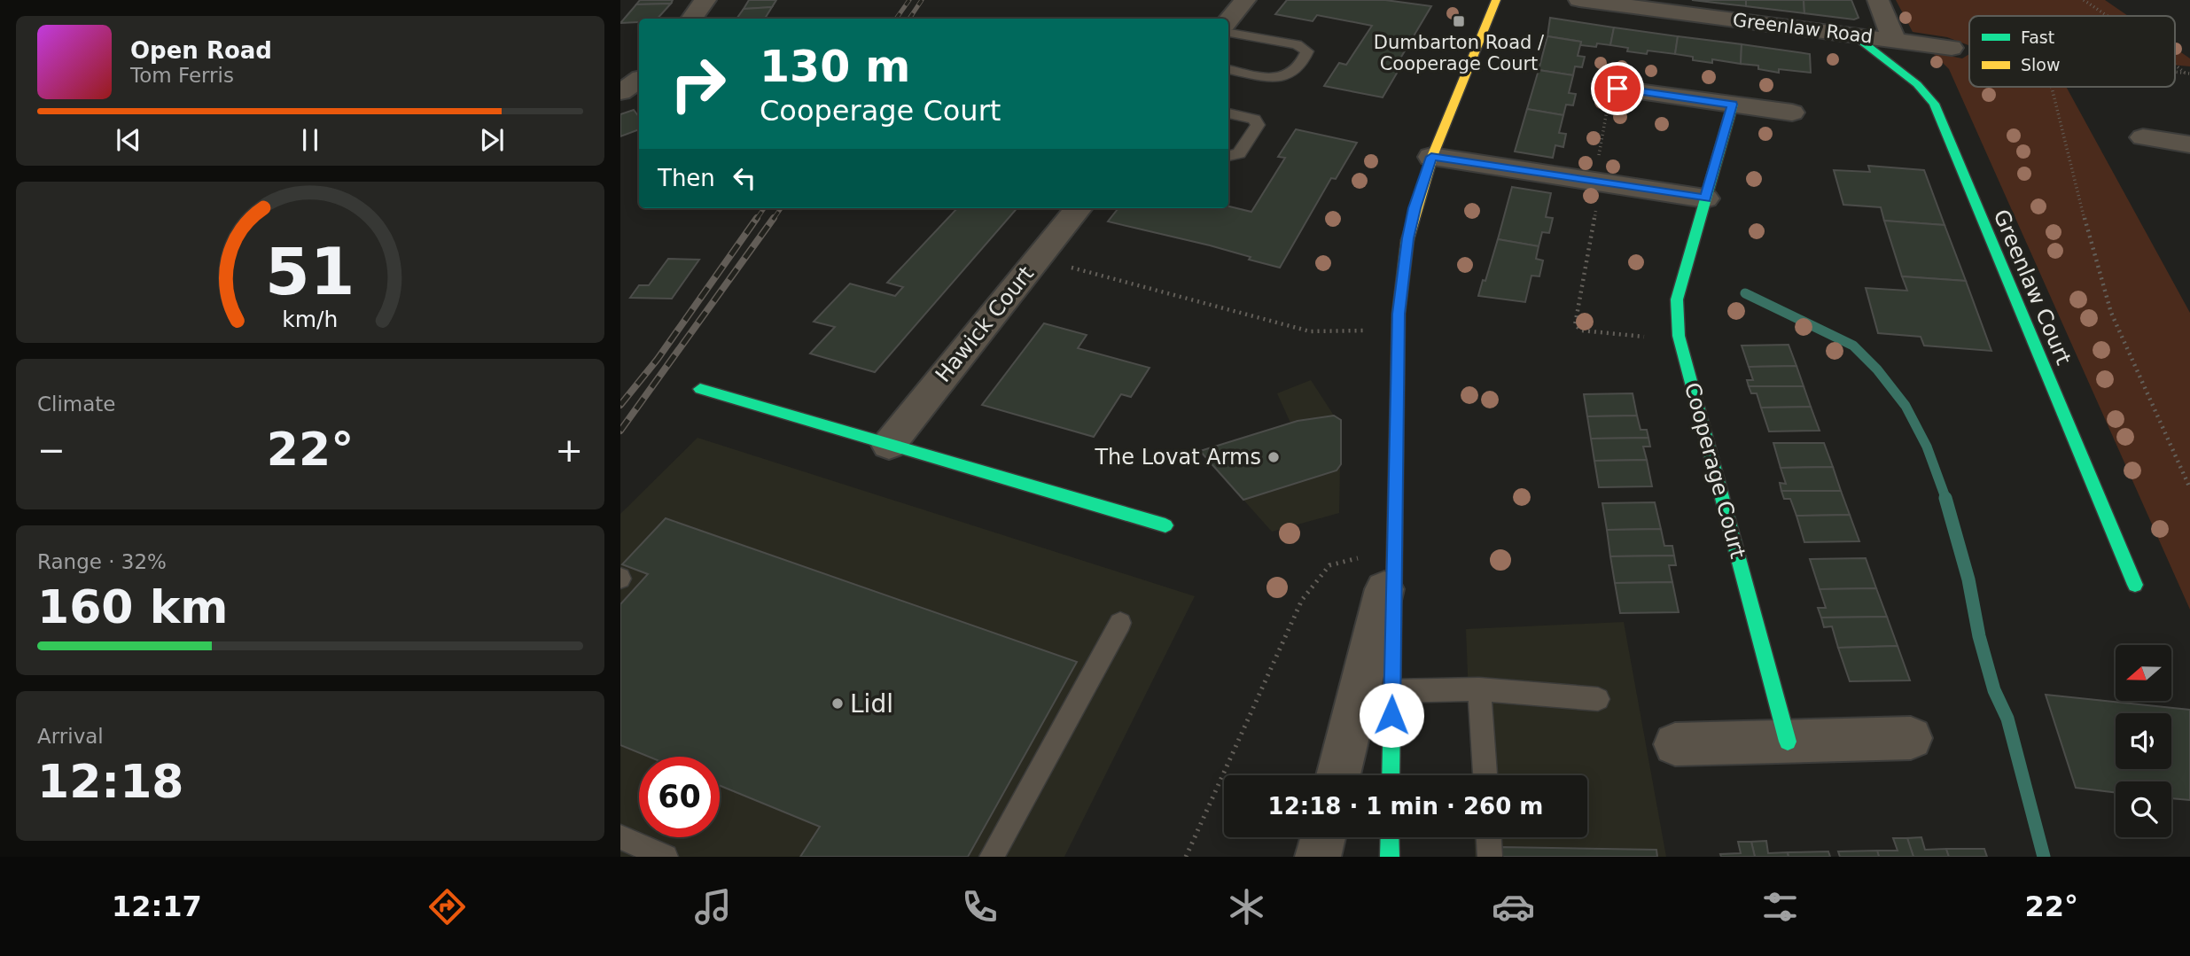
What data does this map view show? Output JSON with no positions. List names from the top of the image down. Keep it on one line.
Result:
{"streets":{"street":["Greenlaw Road","Greenlaw Court","Hawick Court","Cooperage Court"]},"crossings":[["Greenlaw Road","Greenlaw Court"]],"places":{"transit":["Dumbarton Road / Cooperage Court"],"other":["The Lovat Arms","Lidl"]},"legend":["Fast","Slow"],"north":"left","page":{"turn":["130 m","Cooperage Court"],"song":["Open Road","Tom Ferris"],"then":"Then","tile":["Climate",["Range · 32%","160 km"],["Arrival","12:18"]],"heat":["−","22°","+"],"limit":"60","trip":"12:18 · 1 min · 260 m","tabs":["12:17","22°"],"gauge":["51","km/h"]}}
